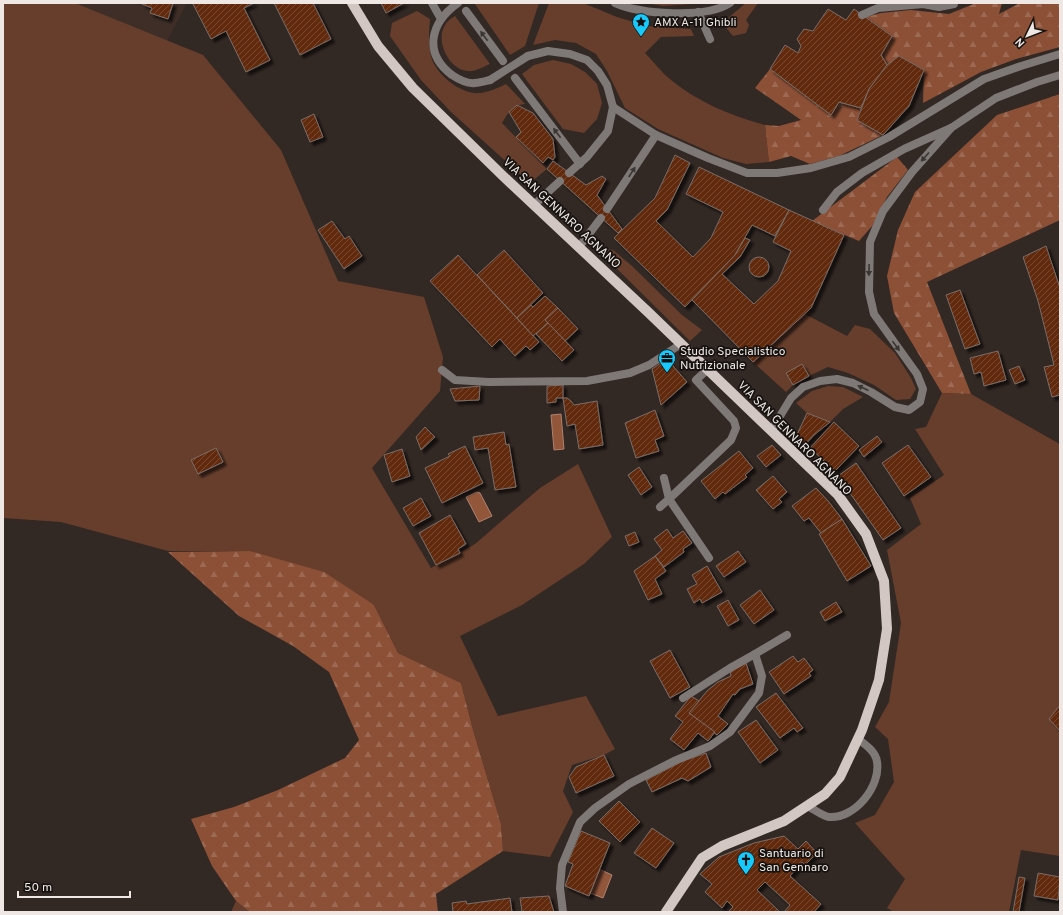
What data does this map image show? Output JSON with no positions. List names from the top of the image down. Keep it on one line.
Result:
{"streets":{"main road":["VIA SAN GENNARO AGNANO"]},"places":{"place":["AMX A-11 Ghibli"],"office":["Studio Specialistico Nutrizionale"],"church":["Santuario di San Gennaro"]},"scale_bar":"50 m","north":"bottom left"}
